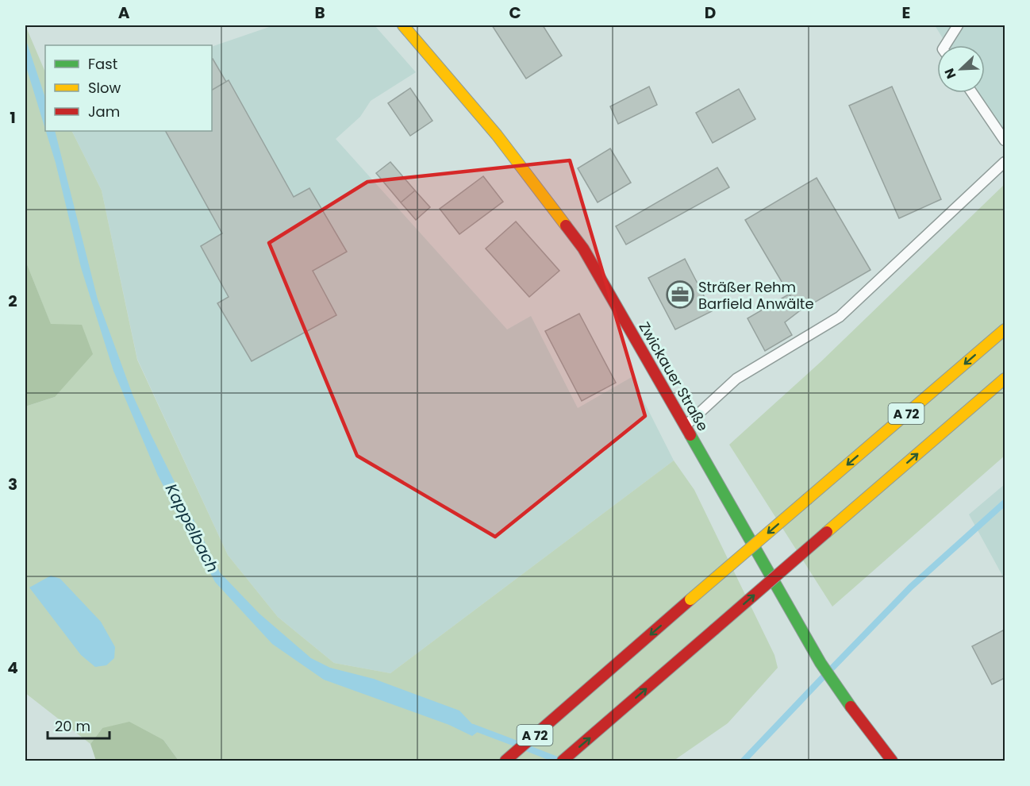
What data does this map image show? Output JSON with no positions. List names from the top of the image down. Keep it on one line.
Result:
{"streets":{"main road":["Zwickauer Straße","A 72"]},"water":["Kappelbach"],"places":{"office":["Sträßer Rehm Barfield Anwälte"]},"legend":["Fast","Slow","Jam"],"scale_bar":"20 m","north":"bottom left","grid":{"columns":["A","B","C","D","E"],"rows":["1","2","3","4"]}}
